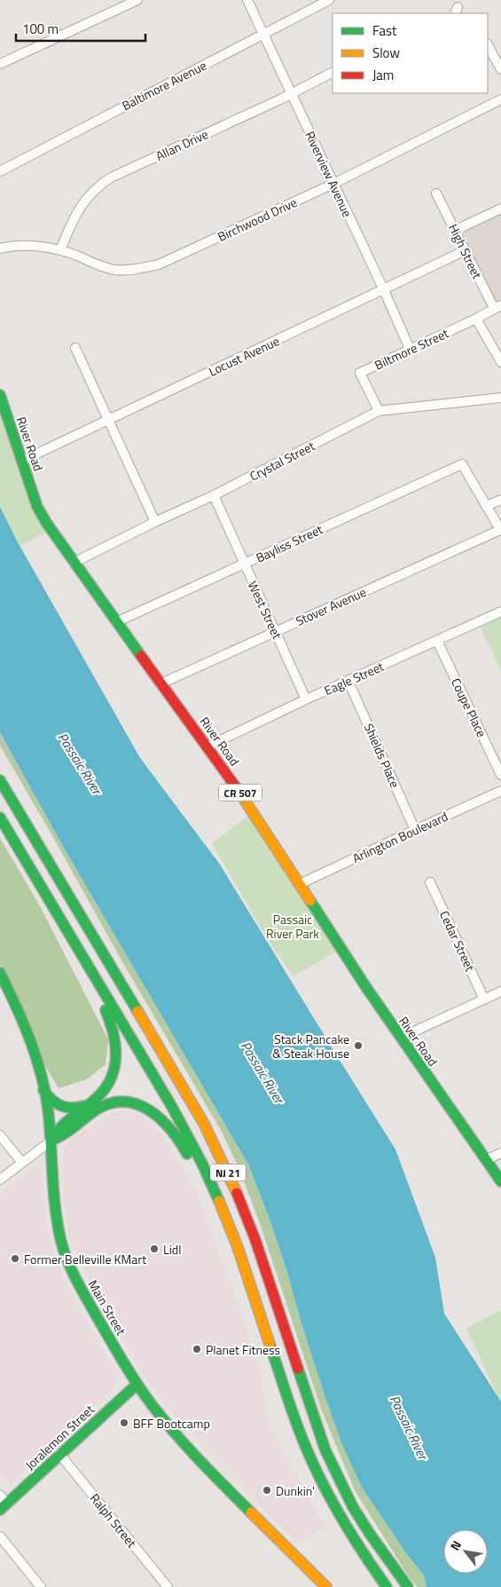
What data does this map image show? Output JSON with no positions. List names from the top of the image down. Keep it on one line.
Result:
{"streets":{"main road":["River Road","CR 507","NJ 21","Main Street","Joralemon Street"],"street":["Baltimore Avenue","Allan Drive","Riverview Avenue","Birchwood Drive","High Street","Biltmore Street","Locust Avenue","Crystal Street","Bayliss Street","Stover Avenue","West Street","Eagle Street","Coupe Place","Shields Place","Arlington Boulevard","Cedar Street","Ralph Street"]},"crossings":[["Baltimore Avenue","Riverview Avenue"],["Allan Drive","Riverview Avenue"],["Allan Drive","Birchwood Drive"],["Riverview Avenue","Birchwood Drive"],["Riverview Avenue","Biltmore Street"],["Riverview Avenue","Locust Avenue"],["High Street","Biltmore Street"],["High Street","Locust Avenue"],["Biltmore Street","Crystal Street"],["Locust Avenue","River Road"],["River Road","Crystal Street"],["River Road","Bayliss Street"],["River Road","Stover Avenue"],["River Road","Eagle Street"],["River Road","Arlington Boulevard"],["Crystal Street","West Street"],["Bayliss Street","West Street"],["Stover Avenue","West Street"],["West Street","Eagle Street"],["Eagle Street","Coupe Place"],["Eagle Street","Shields Place"],["Shields Place","Arlington Boulevard"],["Main Street","Joralemon Street"],["Joralemon Street","Ralph Street"]],"water":["Passaic River"],"parks":["Passaic River Park"],"places":["Stack Pancake & Steak House","Lidl","Former Belleville KMart","Planet Fitness","BFF Bootcamp","Dunkin'"],"legend":["Fast","Slow","Jam"],"scale_bar":"100 m","north":"top left"}
